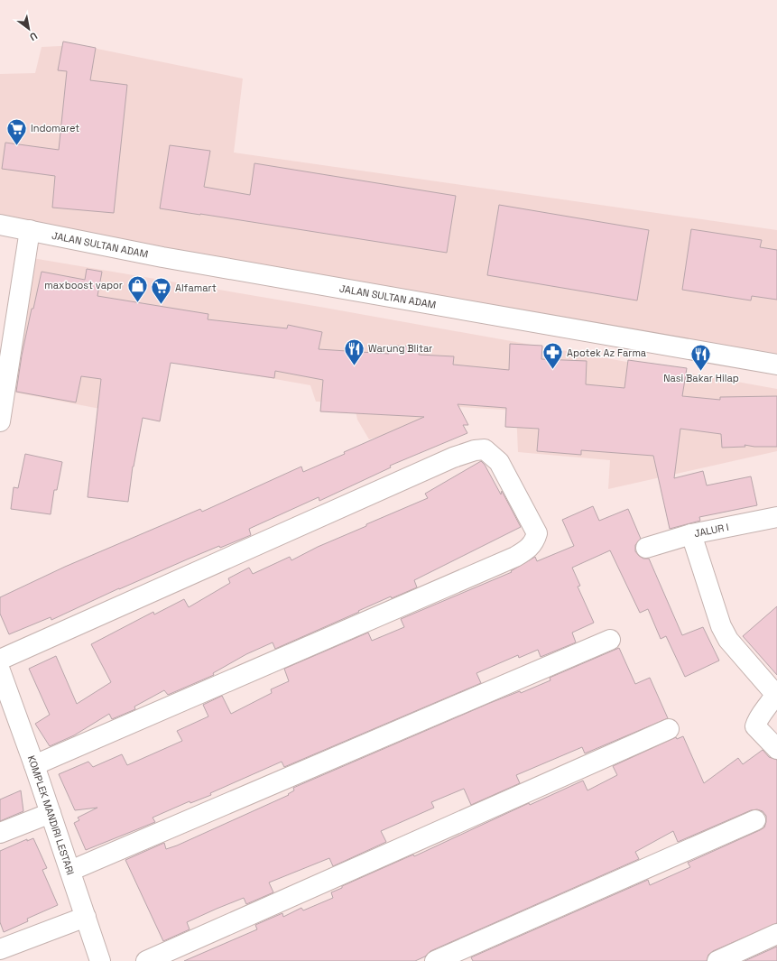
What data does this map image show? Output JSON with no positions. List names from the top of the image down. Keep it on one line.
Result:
{"streets":{"street":["JALAN SULTAN ADAM","JALUR I","KOMPLEK MANDIRI LESTARI"]},"places":{"supermarket":["Indomaret","Alfamart"],"shop":["maxboost vapor"],"restaurant":["Warung Blitar","Nasi Bakar Hilap"],"pharmacy":["Apotek Az Farma"]},"north":"bottom right"}
